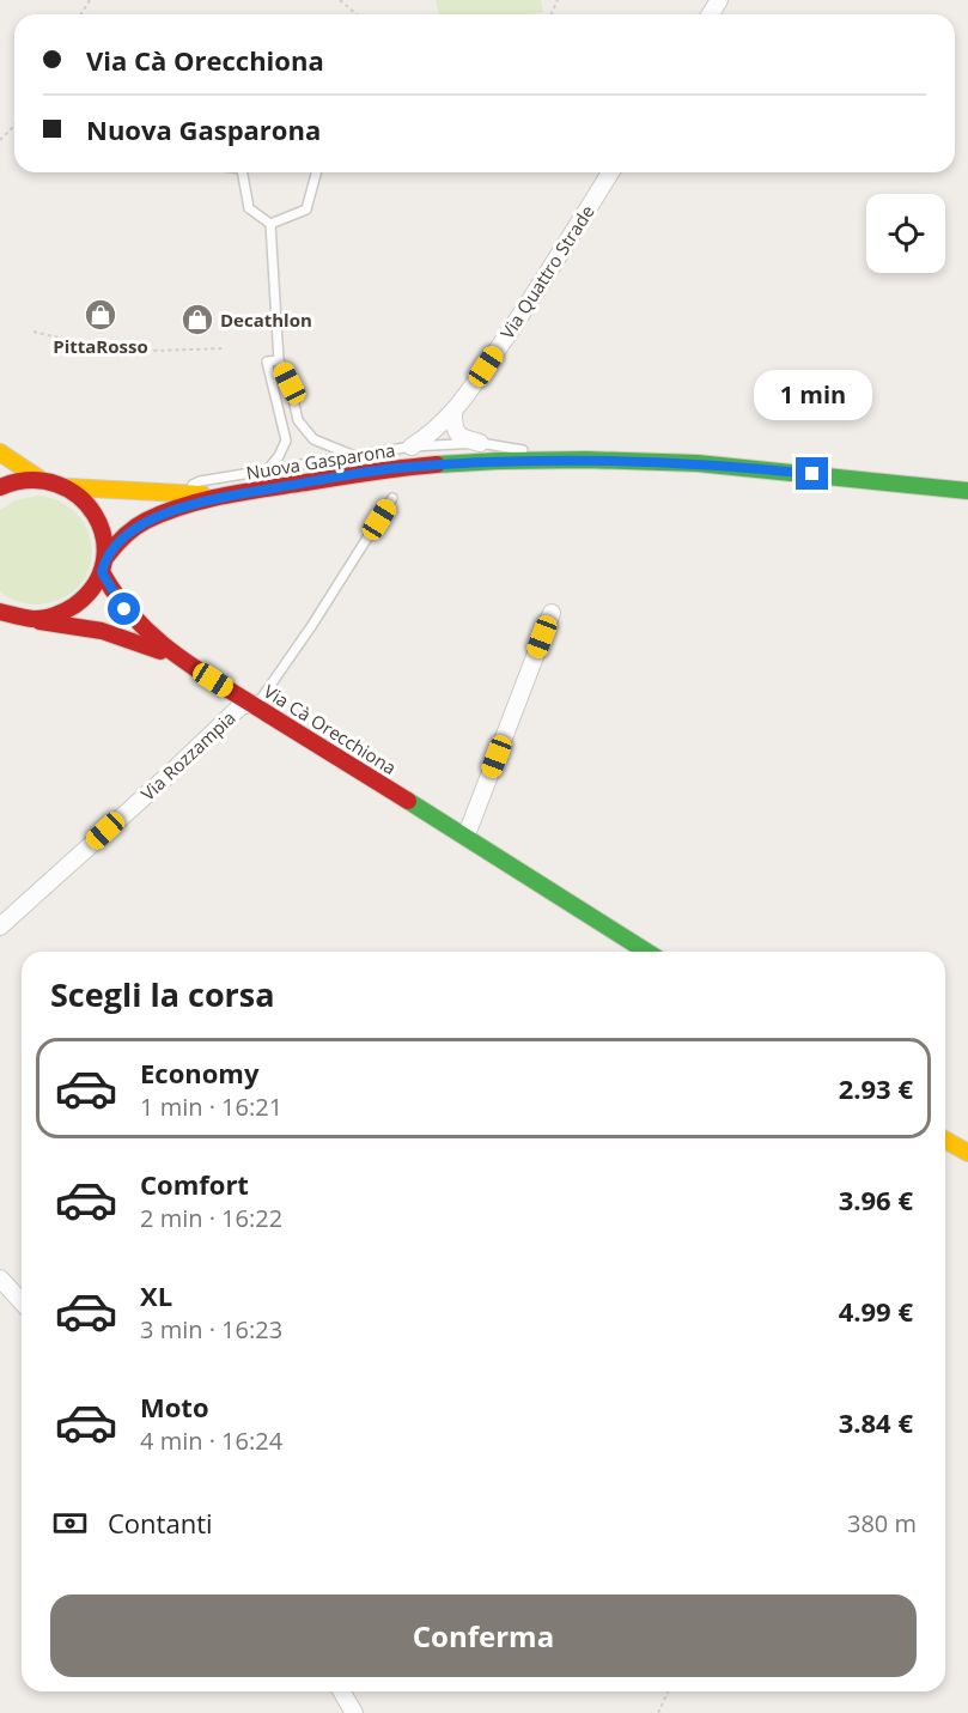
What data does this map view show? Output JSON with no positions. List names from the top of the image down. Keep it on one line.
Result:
{"streets":{"main road":["Nuova Gasparona","Via Cà Orecchiona"],"street":["Via Quattro Strade","Via Rozzampia"]},"crossings":[["Nuova Gasparona","Via Cà Orecchiona"],["Via Cà Orecchiona","Via Rozzampia"]],"places":{"shop":["PittaRosso","Decathlon"]},"page":{"banner":["Via Cà Orecchiona","Nuova Gasparona"],"bubble":"1 min","heading":"Scegli la corsa","list":[{"name":"Economy","note":"1 min · 16:21","value":"2.93 €"},{"name":"Comfort","note":"2 min · 16:22","value":"3.96 €"},{"name":"XL","note":"3 min · 16:23","value":"4.99 €"},{"name":"Moto","note":"4 min · 16:24","value":"3.84 €"}],"pay":["Contanti","380 m"],"buttons":"Conferma"}}
